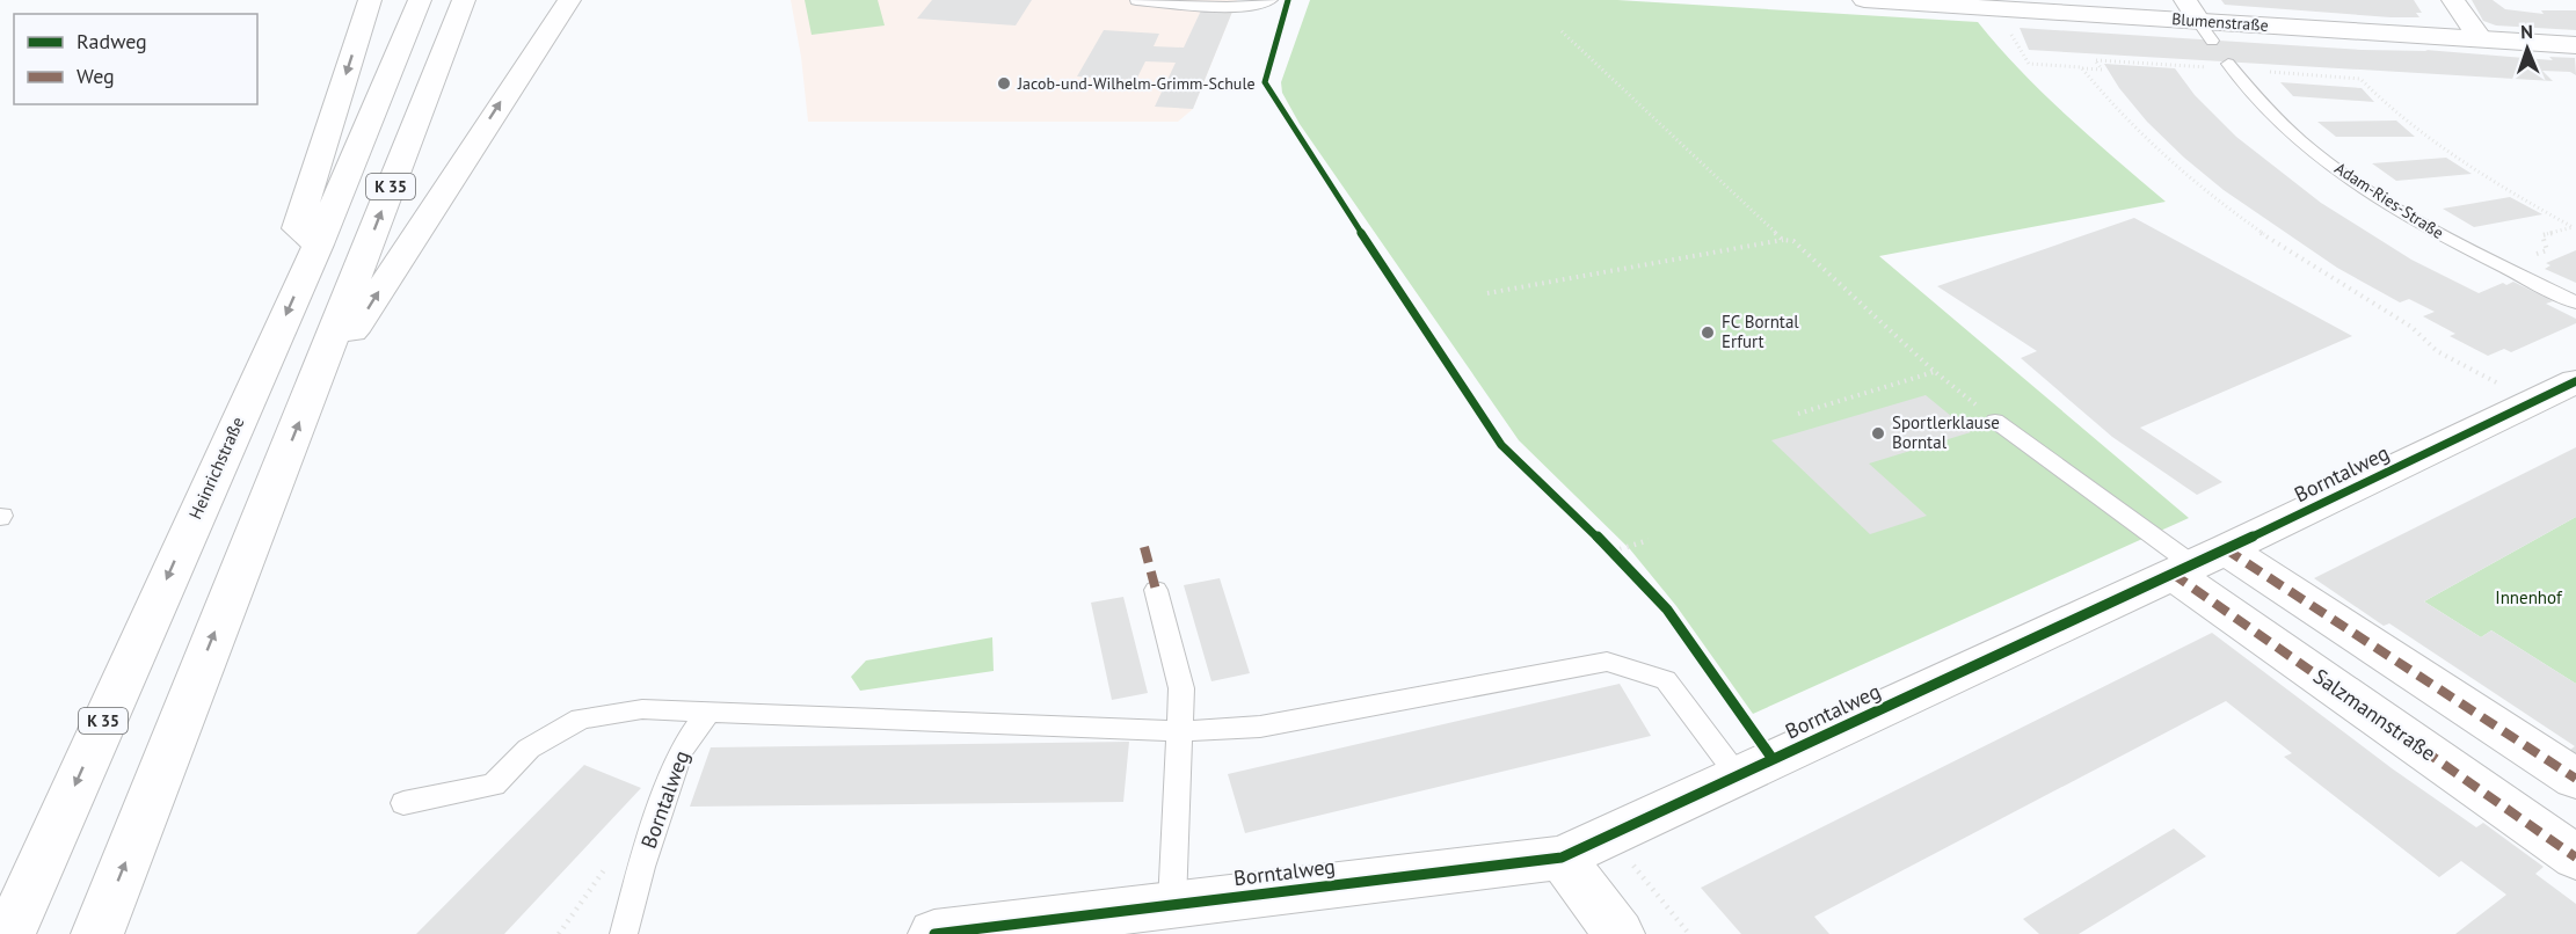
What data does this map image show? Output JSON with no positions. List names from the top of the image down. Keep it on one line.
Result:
{"streets":{"main road":["Blumenstraße","K 35","Heinrichstraße","Borntalweg","Salzmannstraße"],"lane":["Adam-Ries-Straße"]},"crossings":[["Borntalweg","Salzmannstraße"]],"parks":["Innenhof"],"places":["Jacob-und-Wilhelm-Grimm-Schule","FC Borntal Erfurt","Sportlerklause Borntal"],"legend":["Radweg","Weg"],"north":"top"}
